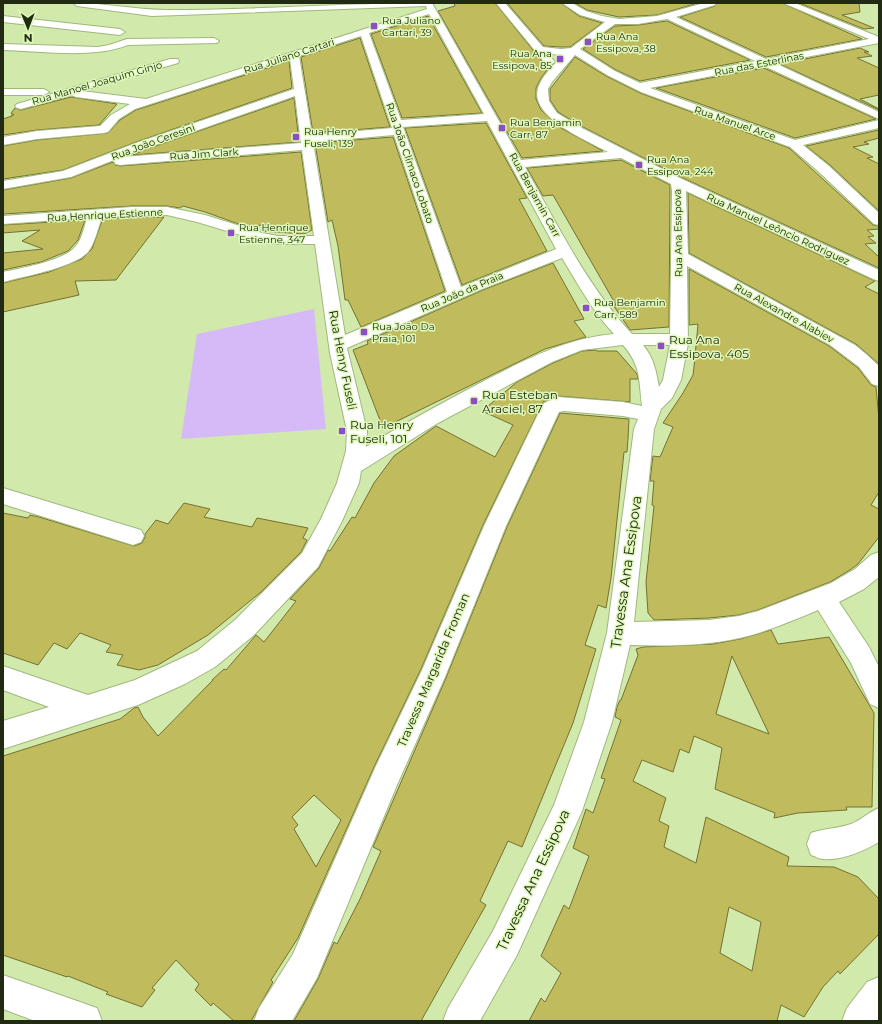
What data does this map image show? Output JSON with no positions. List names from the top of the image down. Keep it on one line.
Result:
{"streets":{"street":["Rua Juliano Cartari","Rua das Esterlinas","Rua Manoel Joaquim Ginjo","Rua Manuel Arce","Rua João Ceresini","Rua Jim Clark","Rua João Clímaco Lobato","Rua Benjamin Carr","Rua Henrique Estienne","Rua Manuel Leôncio Rodriguez","Rua Ana Essipova","Rua João da Praia","Rua Alexandre Alabiev","Rua Henry Fuseli","Travessa Ana Essipova","Travessa Margarida Froman"]},"crossings":[["Rua Juliano Cartari","Rua Manoel Joaquim Ginjo"],["Rua Juliano Cartari","Rua João Clímaco Lobato"],["Rua Juliano Cartari","Rua Benjamin Carr"],["Rua Juliano Cartari","Rua Henry Fuseli"],["Rua das Esterlinas","Rua Manuel Arce"],["Rua Manuel Arce","Rua Ana Essipova"],["Rua João Ceresini","Rua Jim Clark"],["Rua João Ceresini","Rua Henry Fuseli"],["Rua Jim Clark","Rua João Clímaco Lobato"],["Rua Jim Clark","Rua Benjamin Carr"],["Rua Jim Clark","Rua Henry Fuseli"],["Rua João Clímaco Lobato","Rua João da Praia"],["Rua Benjamin Carr","Rua João da Praia"],["Rua Benjamin Carr","Travessa Ana Essipova"],["Rua Henrique Estienne","Rua Henry Fuseli"],["Rua Manuel Leôncio Rodriguez","Rua Ana Essipova"],["Rua Ana Essipova","Rua Alexandre Alabiev"],["Rua Ana Essipova","Travessa Ana Essipova"],["Rua Ana Essipova","Travessa Margarida Froman"],["Rua João da Praia","Rua Henry Fuseli"],["Travessa Ana Essipova","Travessa Margarida Froman"]],"places":{"transit":["Rua Juliano Cartari, 39","Rua Ana Essipova, 38","Rua Ana Essipova, 85","Rua Benjamin Carr, 87","Rua Henry Fuseli, 139","Rua Ana Essipova, 244","Rua Henrique Estienne, 347","Rua Benjamin Carr, 589","Rua João Da Praia, 101","Rua Ana Essipova, 405","Rua Esteban Araciel, 87","Rua Henry Fuseli, 101"]},"north":"bottom"}
